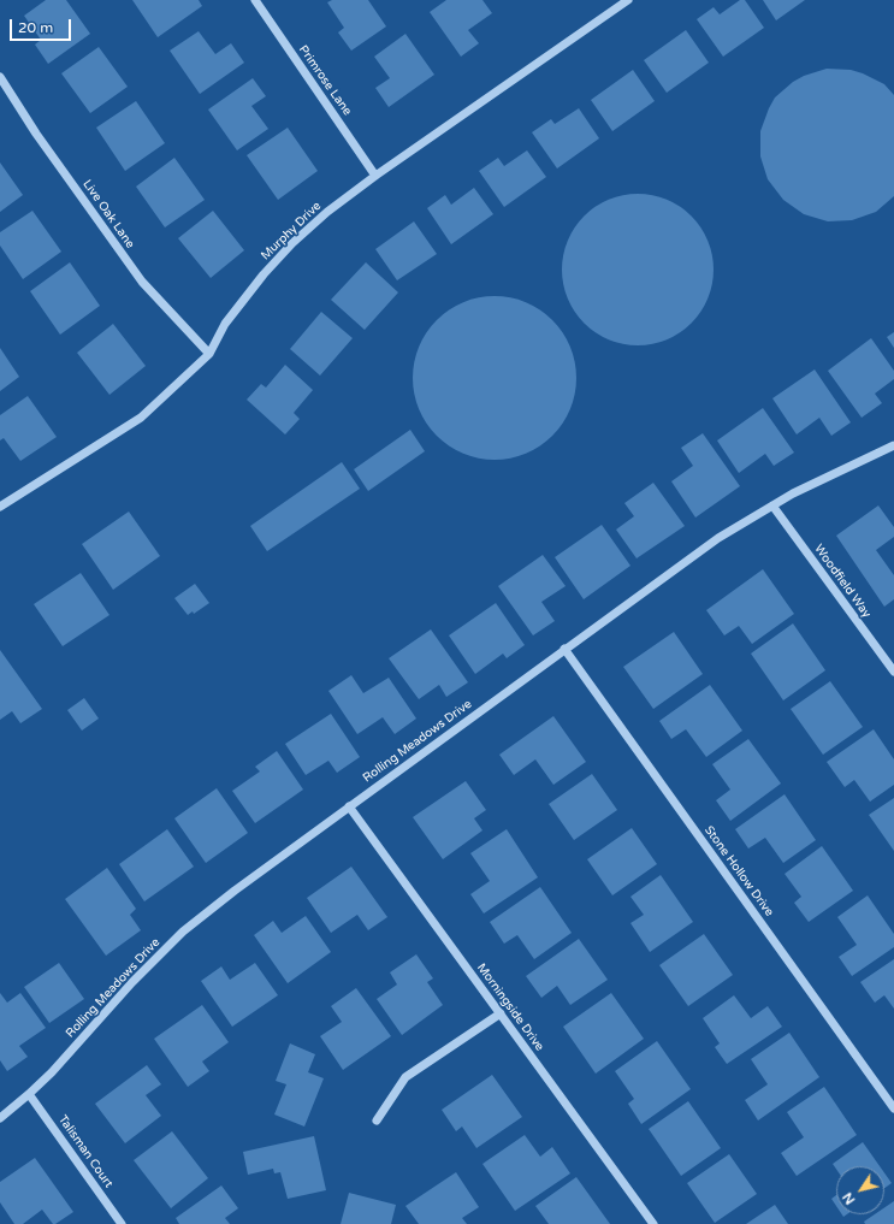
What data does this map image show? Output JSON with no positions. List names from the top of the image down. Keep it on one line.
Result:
{"streets":{"street":["Primrose Lane","Live Oak Lane","Murphy Drive","Woodfield Way","Rolling Meadows Drive","Stone Hollow Drive","Morningside Drive","Talisman Court"]},"crossings":[["Primrose Lane","Murphy Drive"],["Live Oak Lane","Murphy Drive"],["Woodfield Way","Rolling Meadows Drive"],["Rolling Meadows Drive","Stone Hollow Drive"],["Rolling Meadows Drive","Morningside Drive"],["Rolling Meadows Drive","Talisman Court"]],"scale_bar":"20 m","north":"bottom left"}
